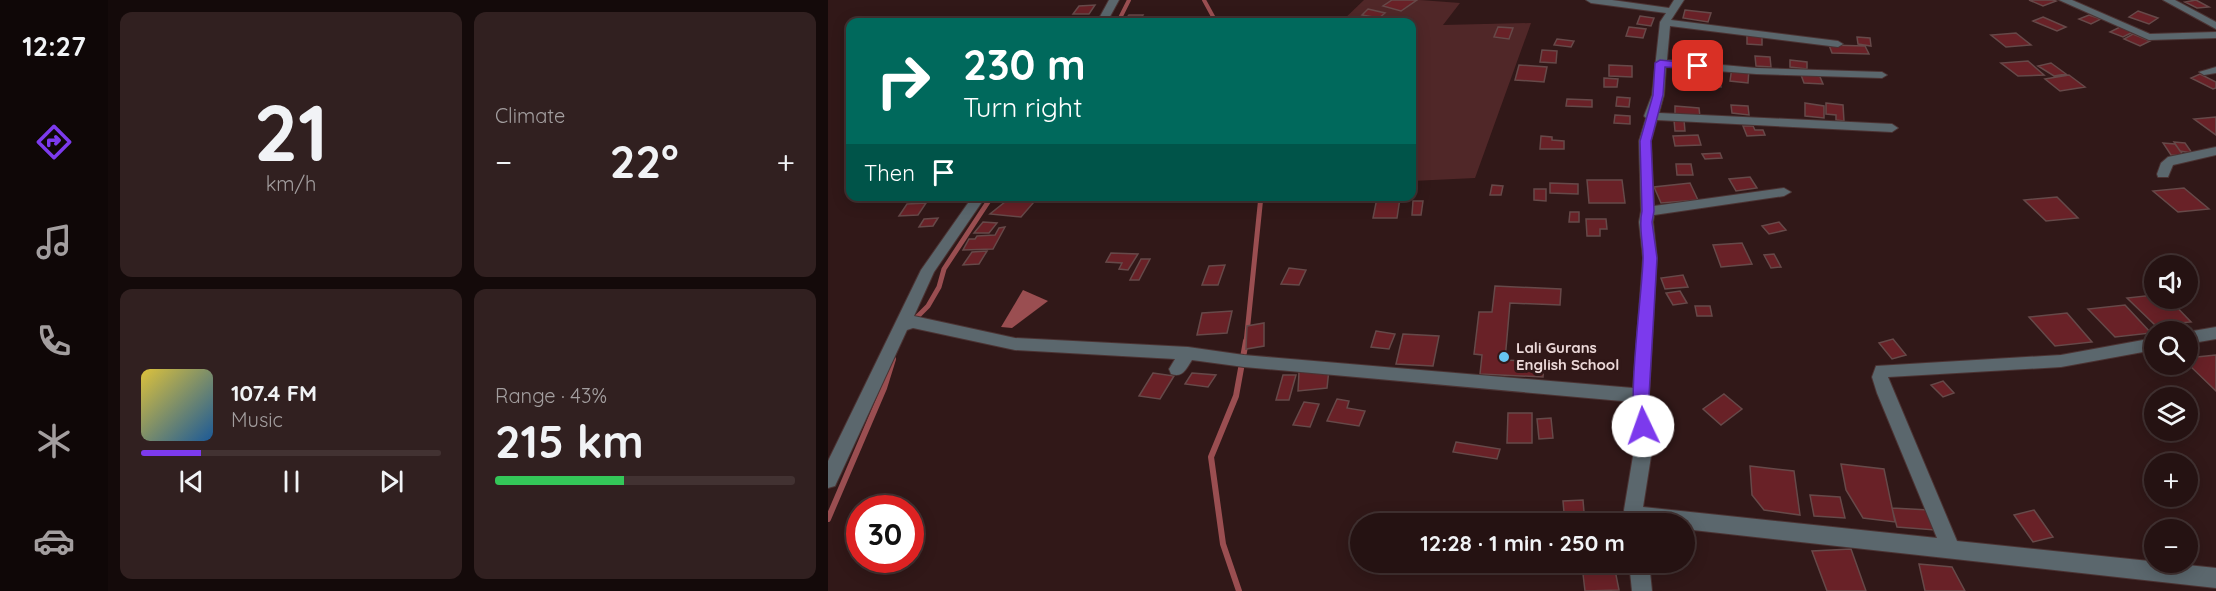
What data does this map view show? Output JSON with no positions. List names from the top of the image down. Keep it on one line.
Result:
{"places":["Lali Gurans English School"],"page":{"tabs":"12:27","tile":[["21","km/h"],"Climate",["Range · 43%","215 km"]],"turn":["230 m","Turn right"],"heat":["−","22°","+"],"then":"Then","map_buttons":["+","−"],"song":["107.4 FM","Music"],"limit":"30","trip":"12:28 · 1 min · 250 m"}}
